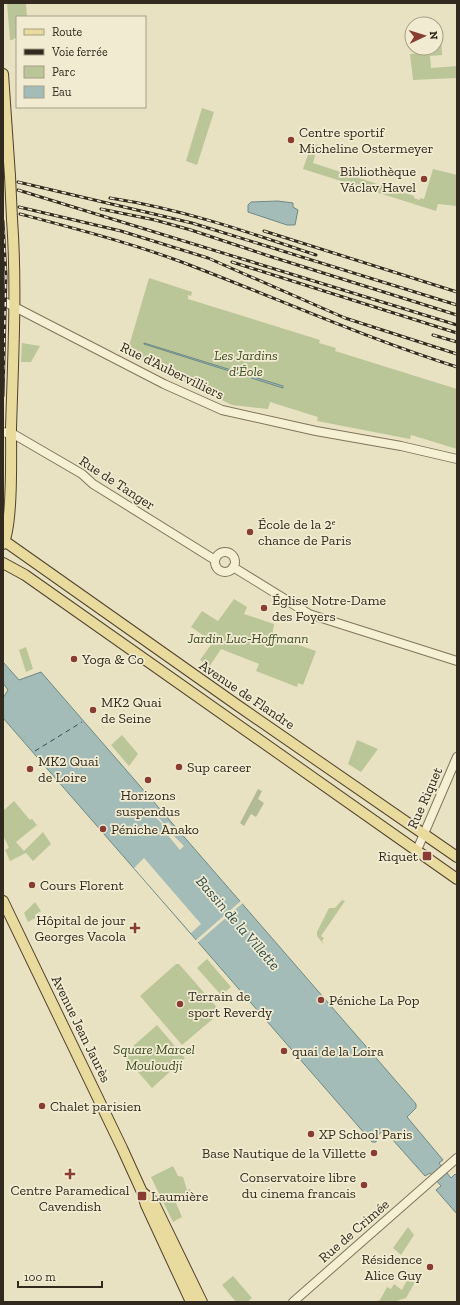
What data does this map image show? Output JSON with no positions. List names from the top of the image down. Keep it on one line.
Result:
{"streets":{"main road":["Avenue de Flandre","Avenue Jean Jaurès"],"street":["Rue d'Aubervilliers","Rue de Tanger","Rue Riquet","Rue de Crimée"]},"crossings":[["Avenue de Flandre","Rue Riquet"]],"water":["Bassin de la Villette"],"parks":["Les Jardins d'Éole","Jardin Luc-Hoffmann","Square Marcel Mouloudji"],"places":{"other":["Centre sportif Micheline Ostermeyer","Bibliothèque Václav Havel","École de la 2ᵉ chance de Paris","Église Notre-Dame des Foyers","Yoga & Co","MK2 Quai de Seine","Sup career","MK2 Quai de Loire","Horizons suspendus","Péniche Anako","Cours Florent","Péniche La Pop","Terrain de sport Reverdy","quai de la Loira","Chalet parisien","XP School Paris","Base Nautique de la Villette","Conservatoire libre du cinema francais","Résidence Alice Guy"],"transit":["Riquet","Laumière"],"health":["Hôpital de jour Georges Vacola","Centre Paramedical Cavendish"]},"legend":["Route","Voie ferrée","Parc","Eau"],"scale_bar":"100 m","north":"right"}
